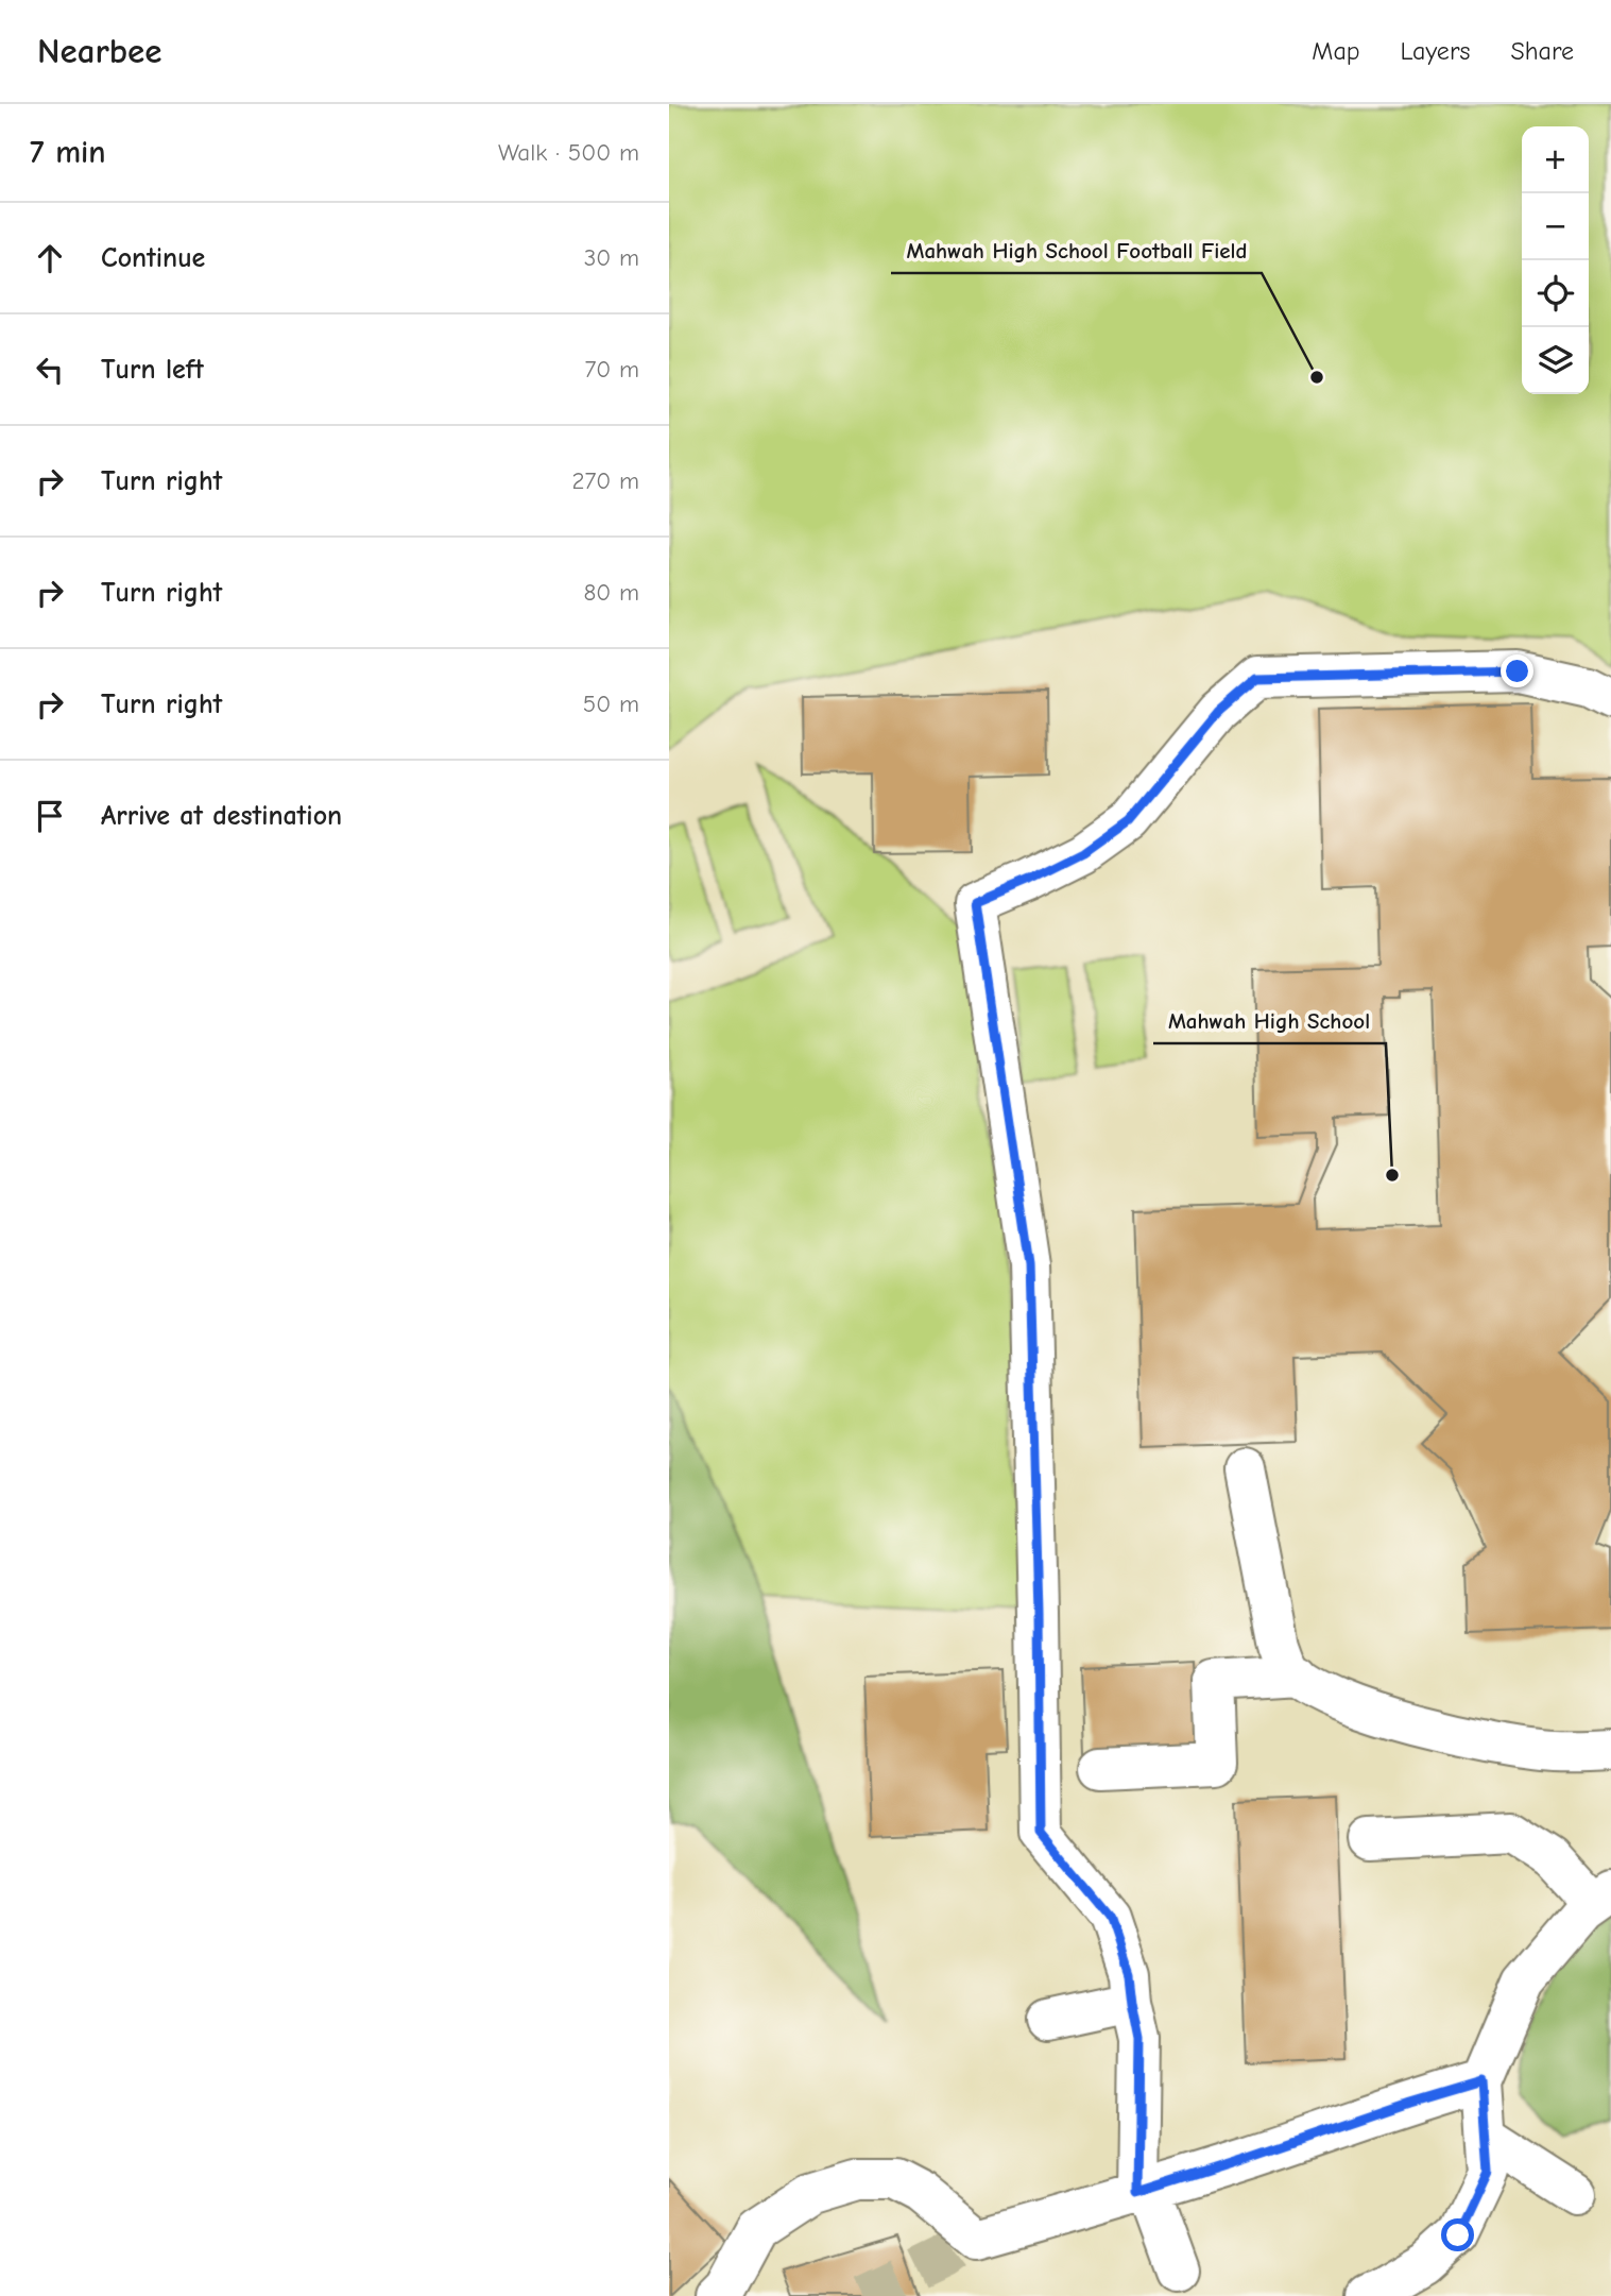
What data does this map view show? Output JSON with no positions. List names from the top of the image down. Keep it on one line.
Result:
{"places":["Mahwah High School Football Field","Mahwah High School"],"page":{"header":"Nearbee","nav":["Map","Layers","Share"],"heading":["7 min","Walk · 500 m"],"map_buttons":["+","−"],"list":[["Continue","30 m"],["Turn left","70 m"],["Turn right","270 m"],["Turn right","80 m"],["Turn right","50 m"],"Arrive at destination"]}}
